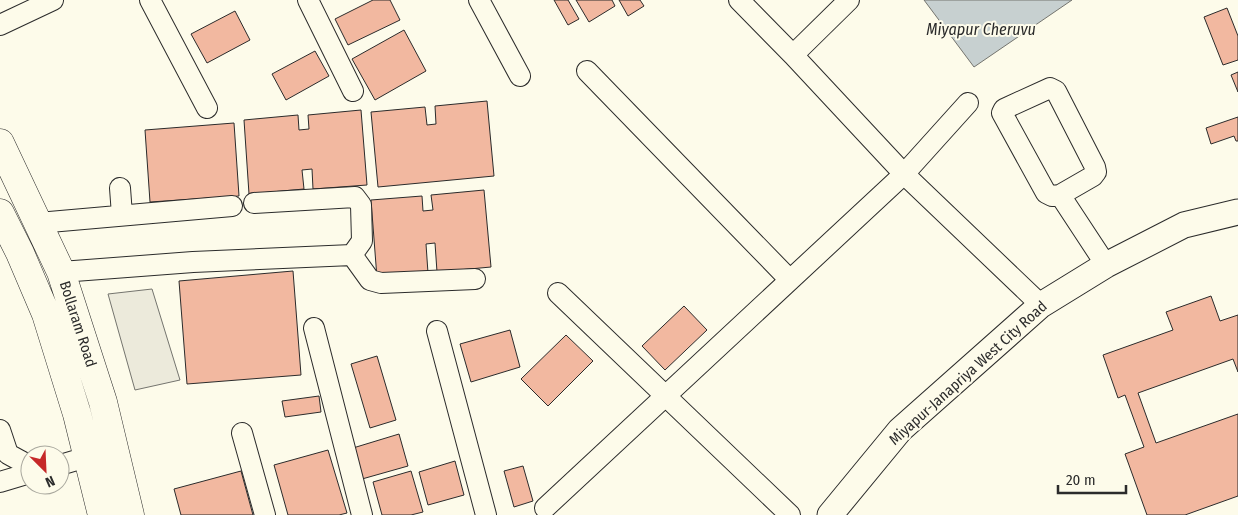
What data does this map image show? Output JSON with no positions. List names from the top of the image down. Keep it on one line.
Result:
{"streets":{"main road":["Bollaram Road"],"street":["Miyapur-Janapriya West City Road"]},"water":["Miyapur Cheruvu"],"scale_bar":"20 m","north":"bottom right"}
